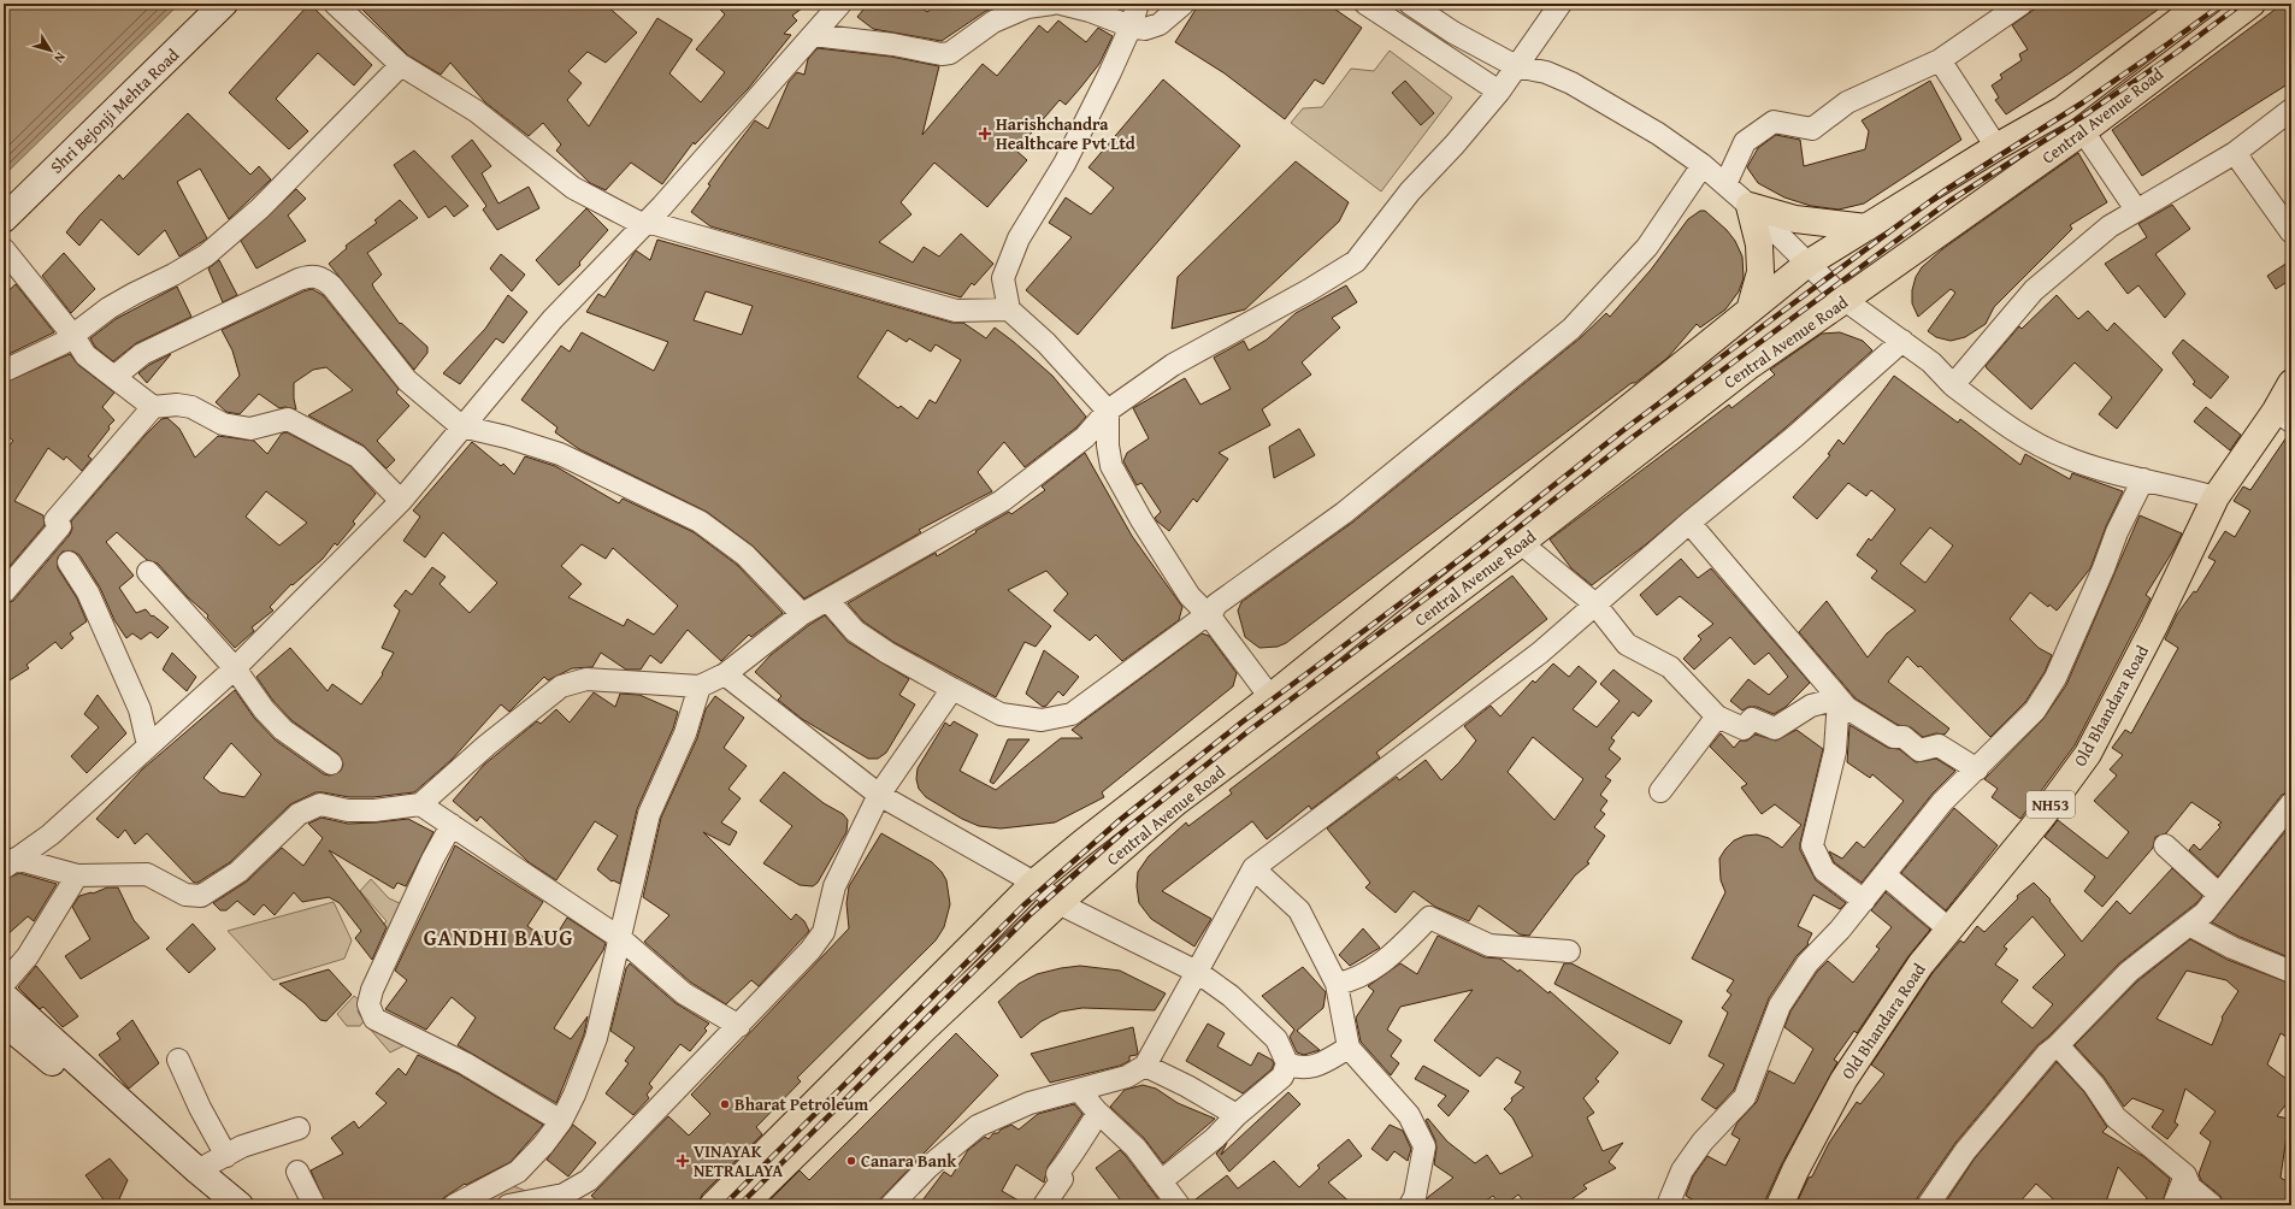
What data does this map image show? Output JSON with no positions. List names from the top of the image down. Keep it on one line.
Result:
{"streets":{"main road":["Shri Bejonji Mehta Road","Central Avenue Road","Old Bhandara Road","NH53"]},"districts":["GANDHI BAUG"],"places":{"health":["Harishchandra Healthcare Pvt Ltd","VINAYAK NETRALAYA"],"other":["Bharat Petroleum","Canara Bank"]},"north":"bottom right"}
